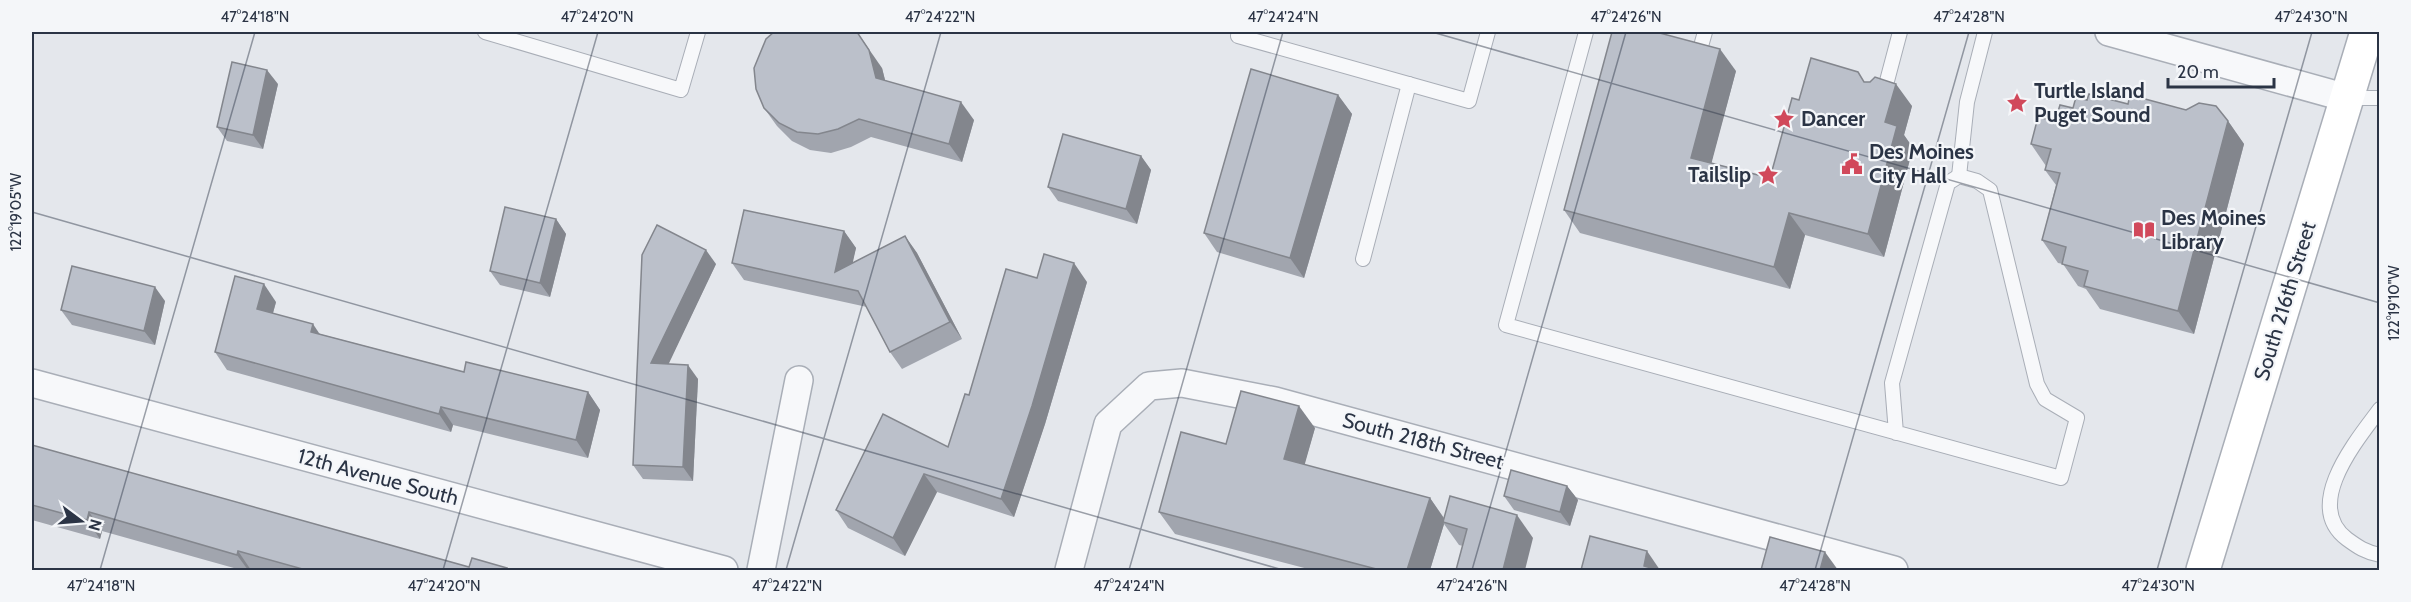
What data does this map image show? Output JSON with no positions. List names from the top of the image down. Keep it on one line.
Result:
{"streets":{"main road":["South 216th Street"],"street":["South 218th Street","12th Avenue South"]},"places":{"place":["Turtle Island Puget Sound","Dancer","Tailslip"],"public building":["Des Moines City Hall"],"library":["Des Moines Library"]},"scale_bar":"20 m","north":"right","coordinates":["47°24'18\"N","47°24'20\"N","47°24'22\"N","47°24'24\"N","47°24'26\"N","47°24'28\"N","47°24'30\"N","122°19'05\"W","122°19'10\"W"]}
